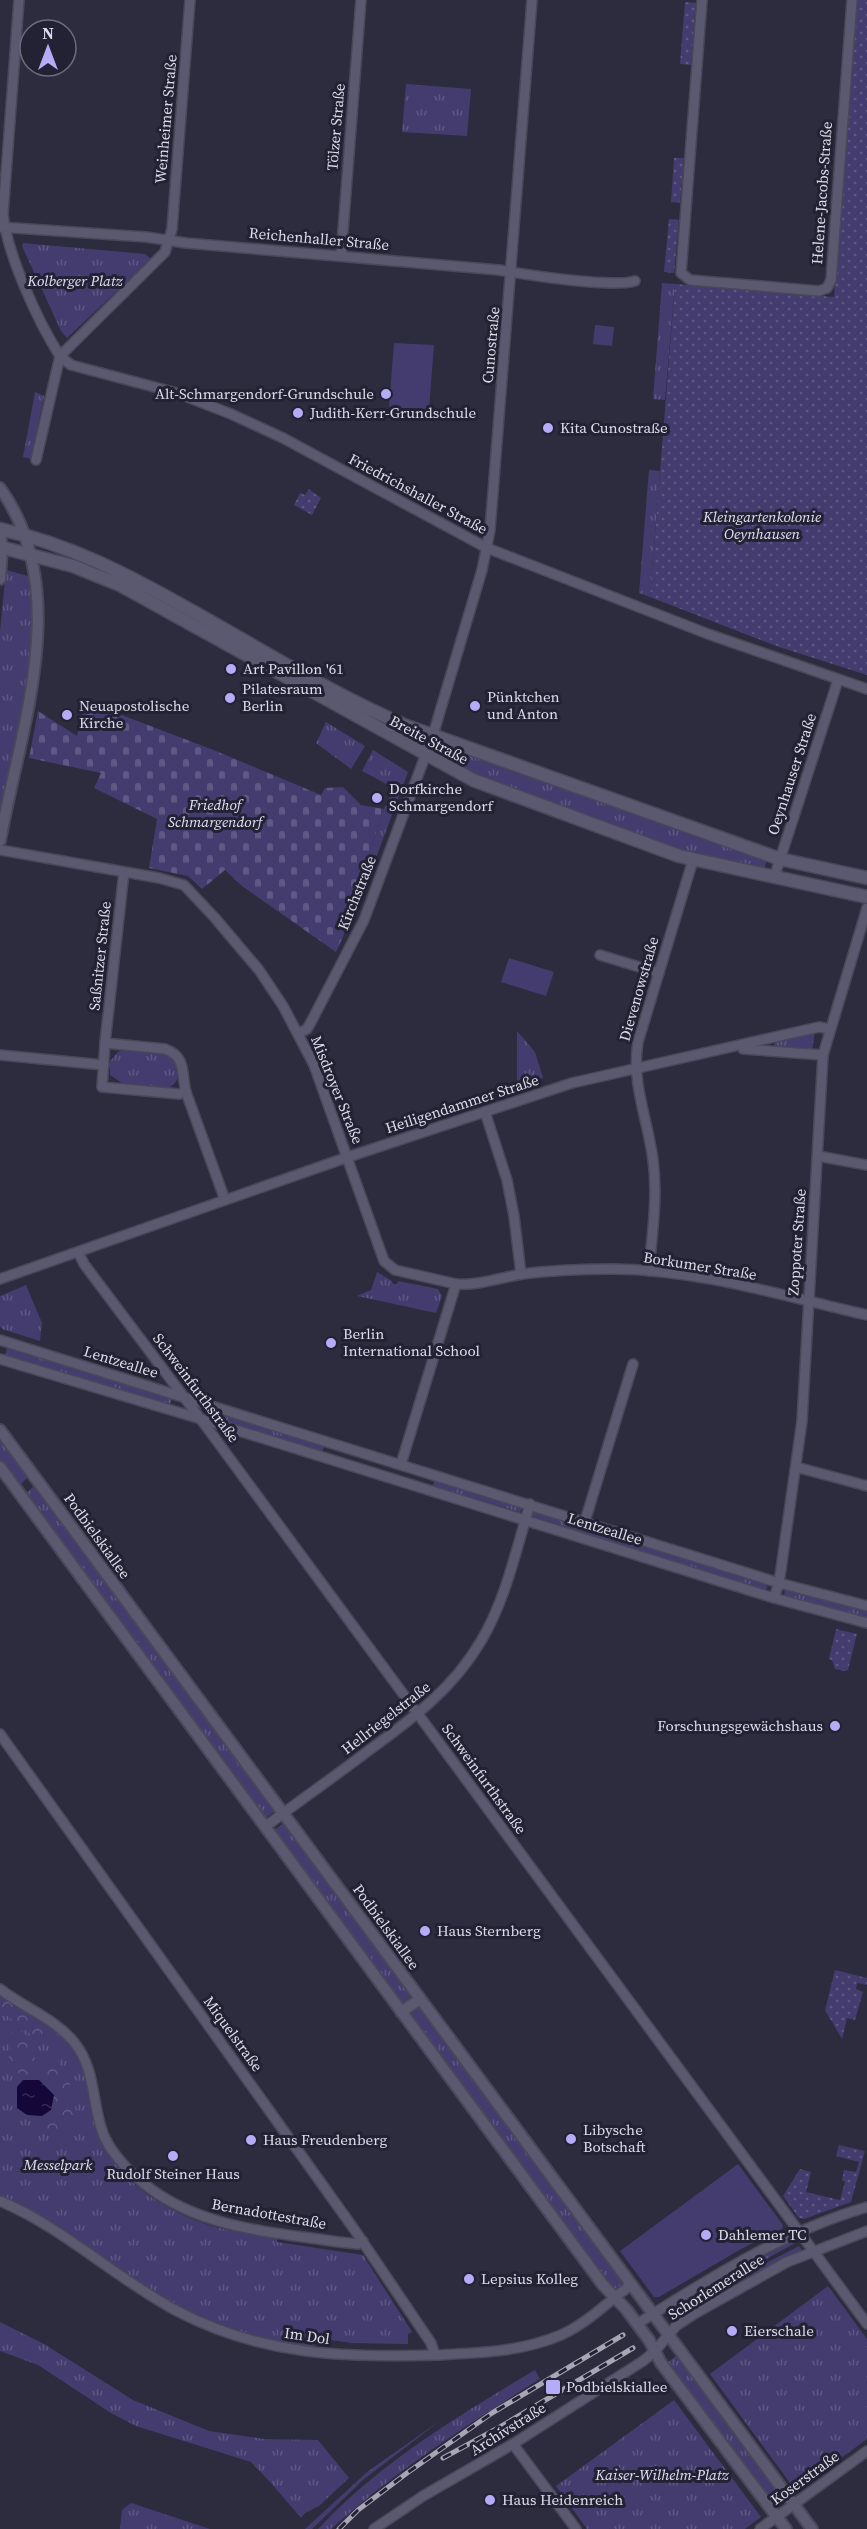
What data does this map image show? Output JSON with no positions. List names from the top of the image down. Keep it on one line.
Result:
{"streets":{"main road":["Breite Straße"],"street":["Weinheimer Straße","Tölzer Straße","Helene-Jacobs-Straße","Reichenhaller Straße","Cunostraße","Friedrichshaller Straße","Oeynhauser Straße","Kirchstraße","Saßnitzer Straße","Dievenowstraße","Misdroyer Straße","Heiligendammer Straße","Zoppoter Straße","Borkumer Straße","Lentzeallee","Schweinfurthstraße","Podbielskiallee","Hellriegelstraße","Miquelstraße","Bernadottestraße","Schorlemerallee","Im Dol","Archivstraße","Koserstraße"]},"crossings":[["Weinheimer Straße","Reichenhaller Straße"],["Tölzer Straße","Reichenhaller Straße"],["Reichenhaller Straße","Cunostraße"],["Cunostraße","Friedrichshaller Straße"],["Cunostraße","Breite Straße"],["Cunostraße","Kirchstraße"],["Friedrichshaller Straße","Oeynhauser Straße"],["Breite Straße","Oeynhauser Straße"],["Breite Straße","Kirchstraße"],["Breite Straße","Dievenowstraße"],["Kirchstraße","Misdroyer Straße"],["Saßnitzer Straße","Misdroyer Straße"],["Dievenowstraße","Heiligendammer Straße"],["Dievenowstraße","Borkumer Straße"],["Misdroyer Straße","Heiligendammer Straße"],["Misdroyer Straße","Borkumer Straße"],["Heiligendammer Straße","Zoppoter Straße"],["Heiligendammer Straße","Schweinfurthstraße"],["Zoppoter Straße","Borkumer Straße"],["Zoppoter Straße","Lentzeallee"],["Lentzeallee","Schweinfurthstraße"],["Lentzeallee","Hellriegelstraße"],["Schweinfurthstraße","Hellriegelstraße"],["Schweinfurthstraße","Schorlemerallee"],["Podbielskiallee","Hellriegelstraße"],["Podbielskiallee","Schorlemerallee"],["Podbielskiallee","Im Dol"],["Podbielskiallee","Koserstraße"],["Miquelstraße","Bernadottestraße"],["Miquelstraße","Im Dol"],["Schorlemerallee","Archivstraße"]],"parks":["Kolberger Platz","Kleingartenkolonie Oeynhausen","Friedhof Schmargendorf","Messelpark","Kaiser-Wilhelm-Platz"],"places":{"other":["Alt-Schmargendorf-Grundschule","Judith-Kerr-Grundschule","Kita Cunostraße","Art Pavillon '61","Pilatesraum Berlin","Pünktchen und Anton","Neuapostolische Kirche","Dorfkirche Schmargendorf","Berlin International School","Forschungsgewächshaus","Haus Sternberg","Libysche Botschaft","Haus Freudenberg","Rudolf Steiner Haus","Dahlemer TC","Lepsius Kolleg","Eierschale","Haus Heidenreich"],"transit":["Podbielskiallee"]},"north":"top"}
